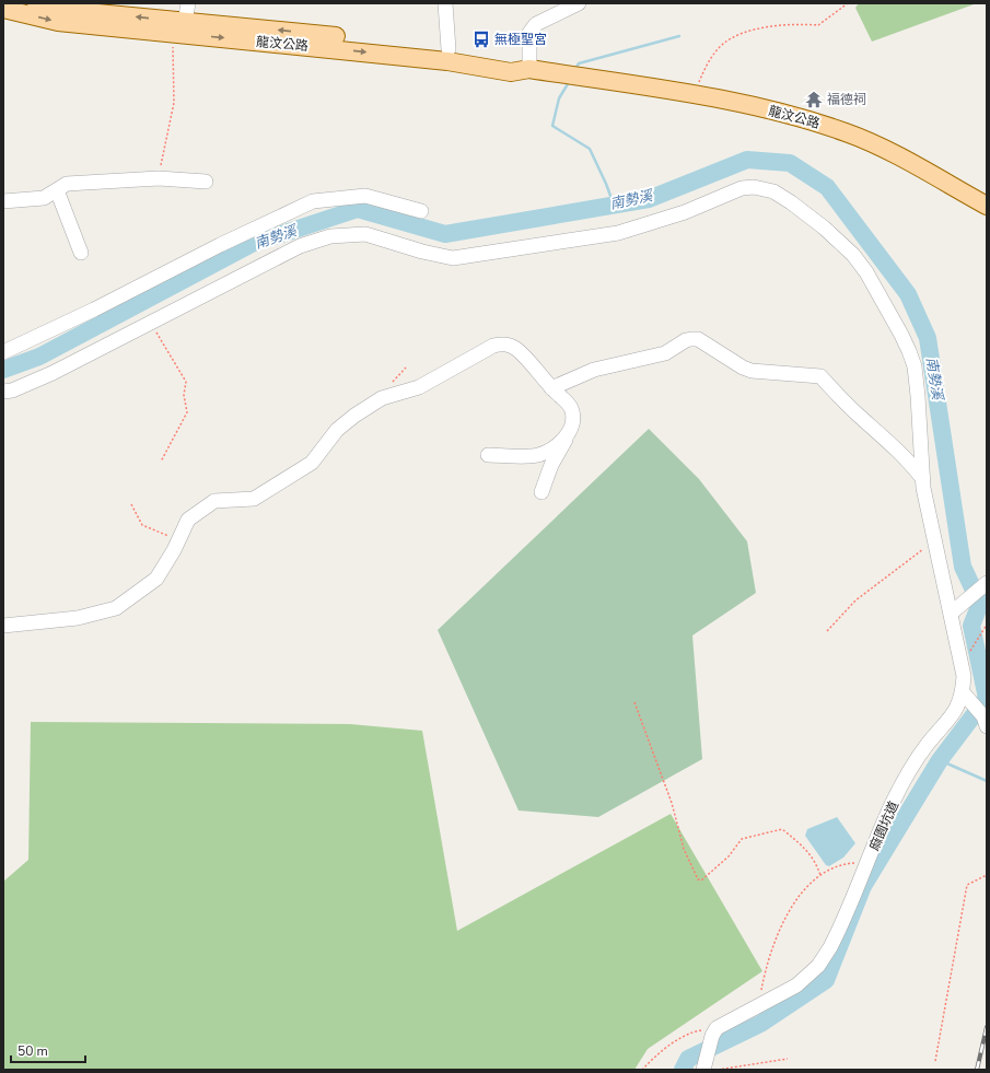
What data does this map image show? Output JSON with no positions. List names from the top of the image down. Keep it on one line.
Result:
{"streets":{"main road":["龍汶公路"],"street":["麻園坑道"]},"water":["南勢溪"],"places":{"bus stop":["無極聖宮"],"temple":["福德祠"]},"scale_bar":"50 m"}
